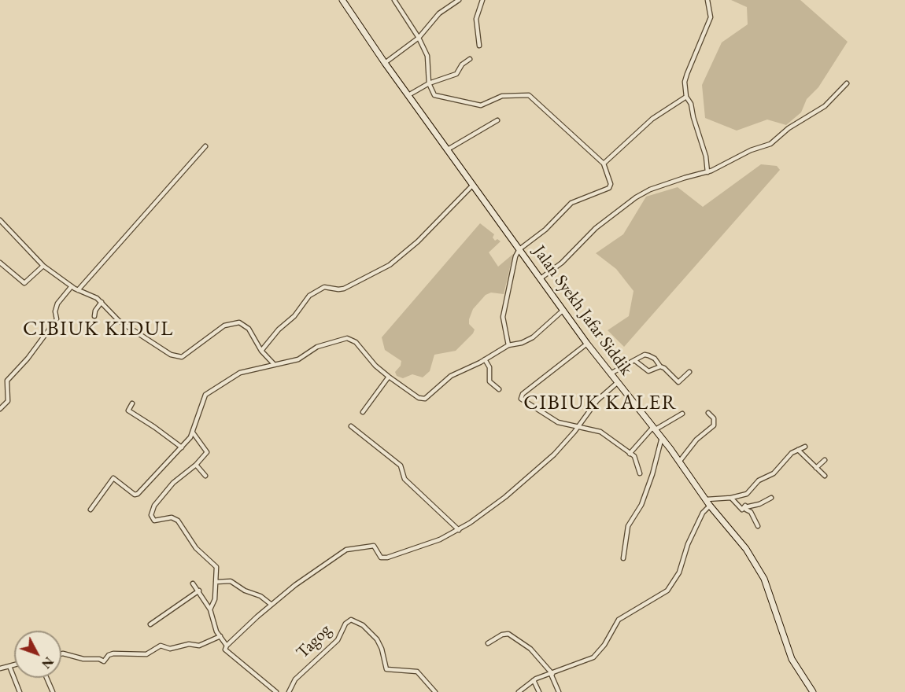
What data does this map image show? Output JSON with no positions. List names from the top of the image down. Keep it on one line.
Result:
{"streets":{"main road":["Jalan Syekh Jafar Siddik"],"street":["Tagog"]},"districts":["CIBIUK KIDUL","CIBIUK KALER"],"north":"bottom right"}
